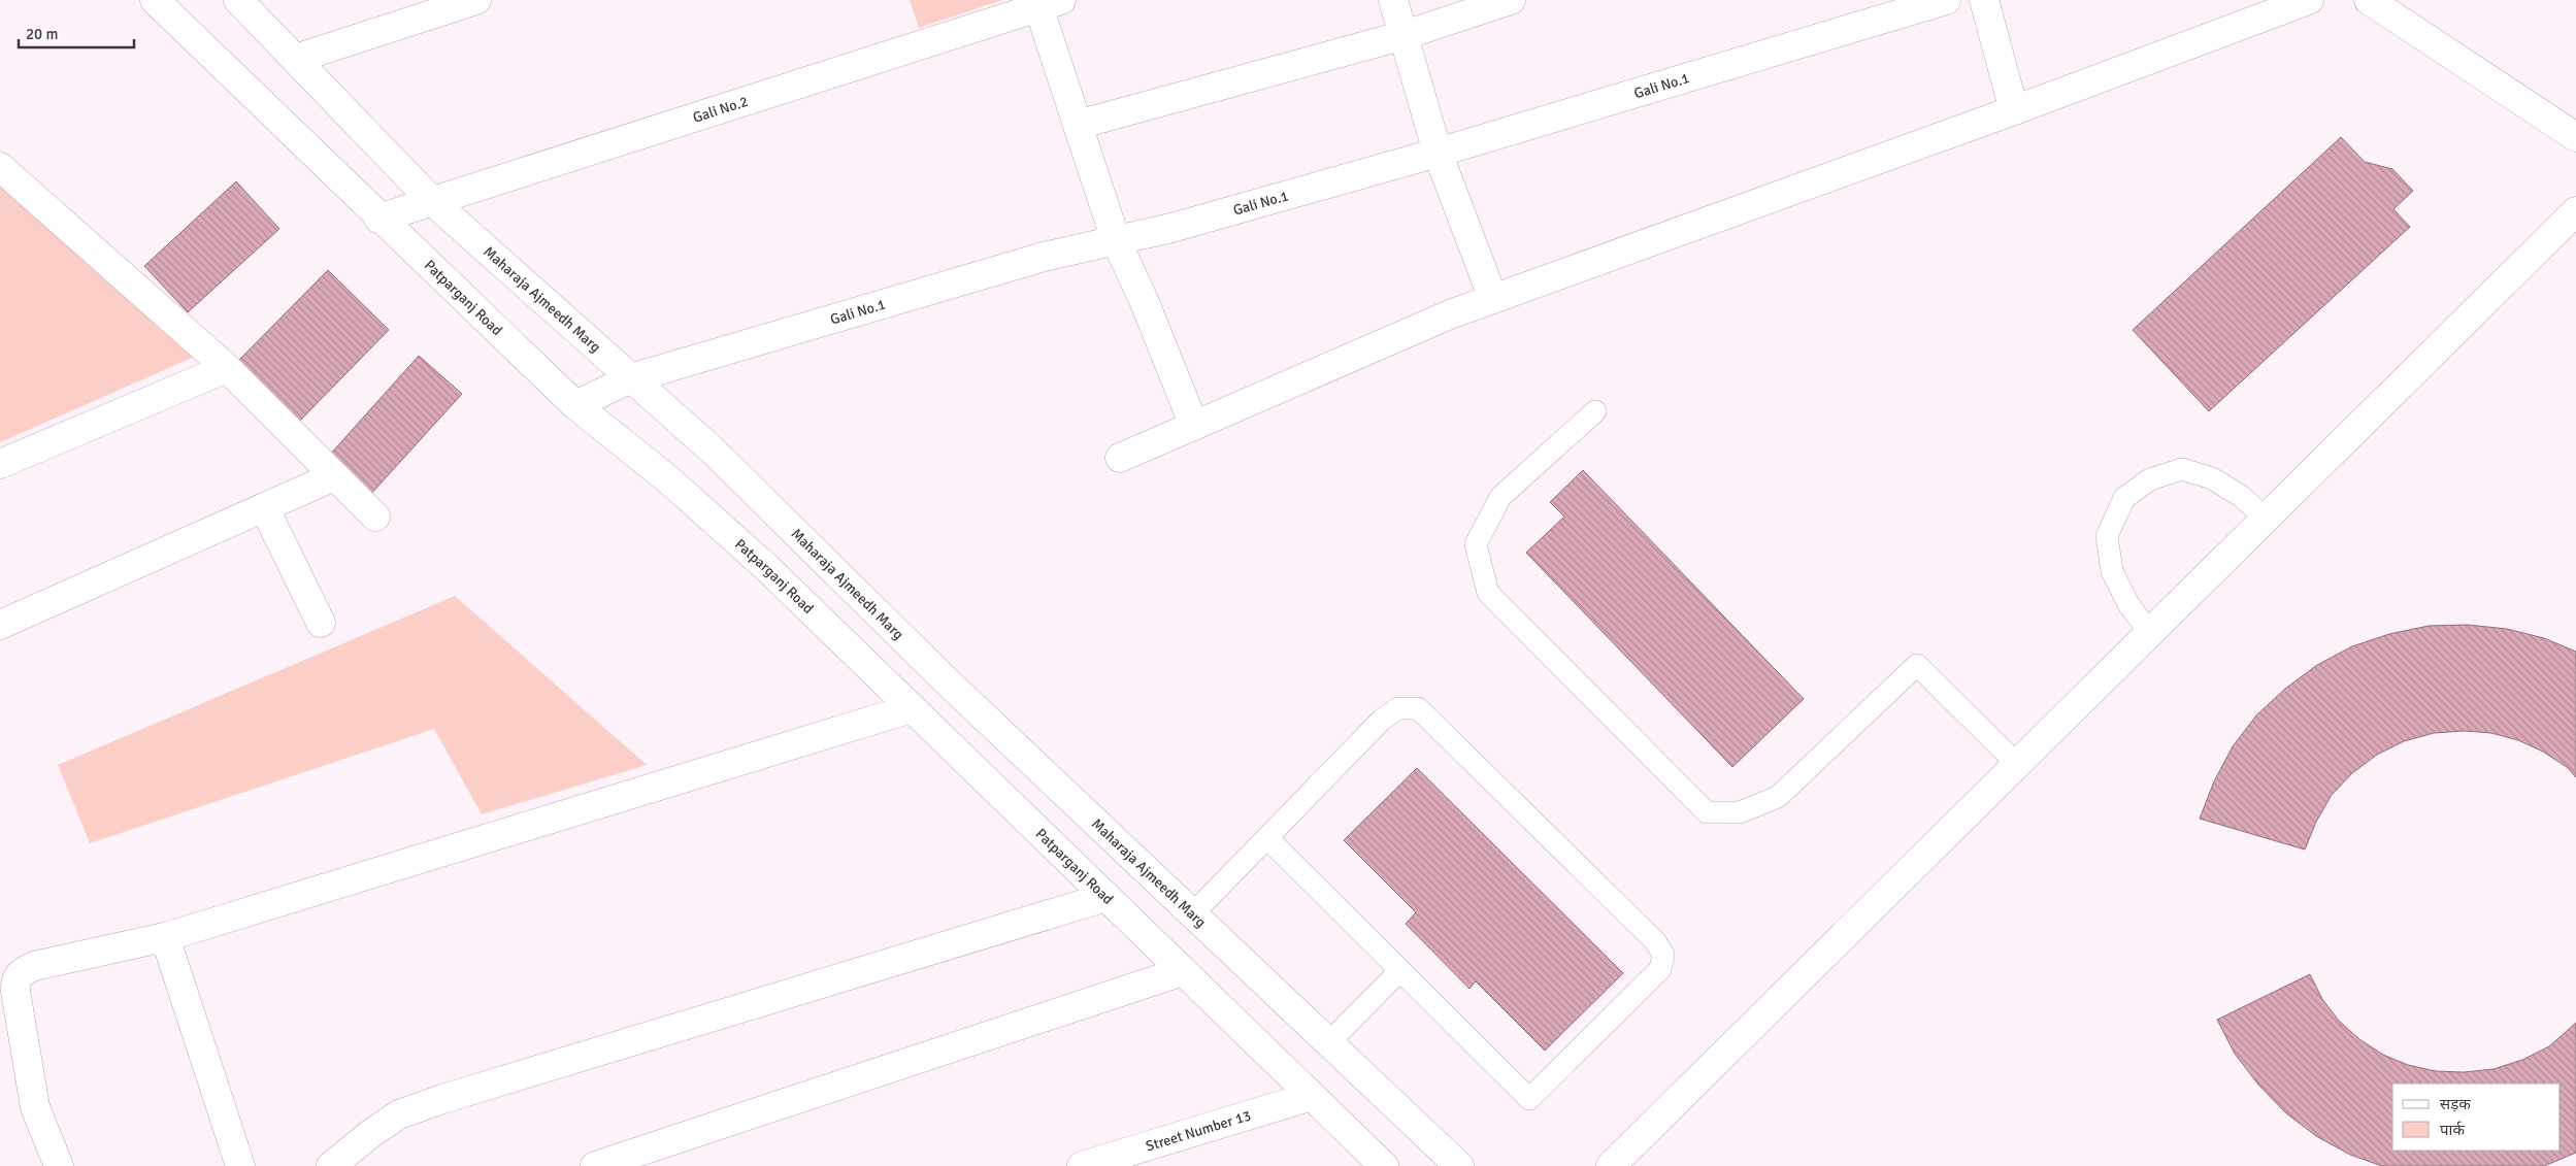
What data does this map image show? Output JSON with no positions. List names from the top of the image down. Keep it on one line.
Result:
{"streets":{"street":["Gali No.1","Gali No.2","Patparganj Road","Maharaja Ajmeedh Marg","Street Number 13"]},"crossings":[["Gali No.1","Patparganj Road"],["Gali No.1","Maharaja Ajmeedh Marg"],["Gali No.2","Patparganj Road"],["Gali No.2","Maharaja Ajmeedh Marg"],["Patparganj Road","Street Number 13"]],"legend":["सड़क","पार्क"],"scale_bar":"20 m"}
